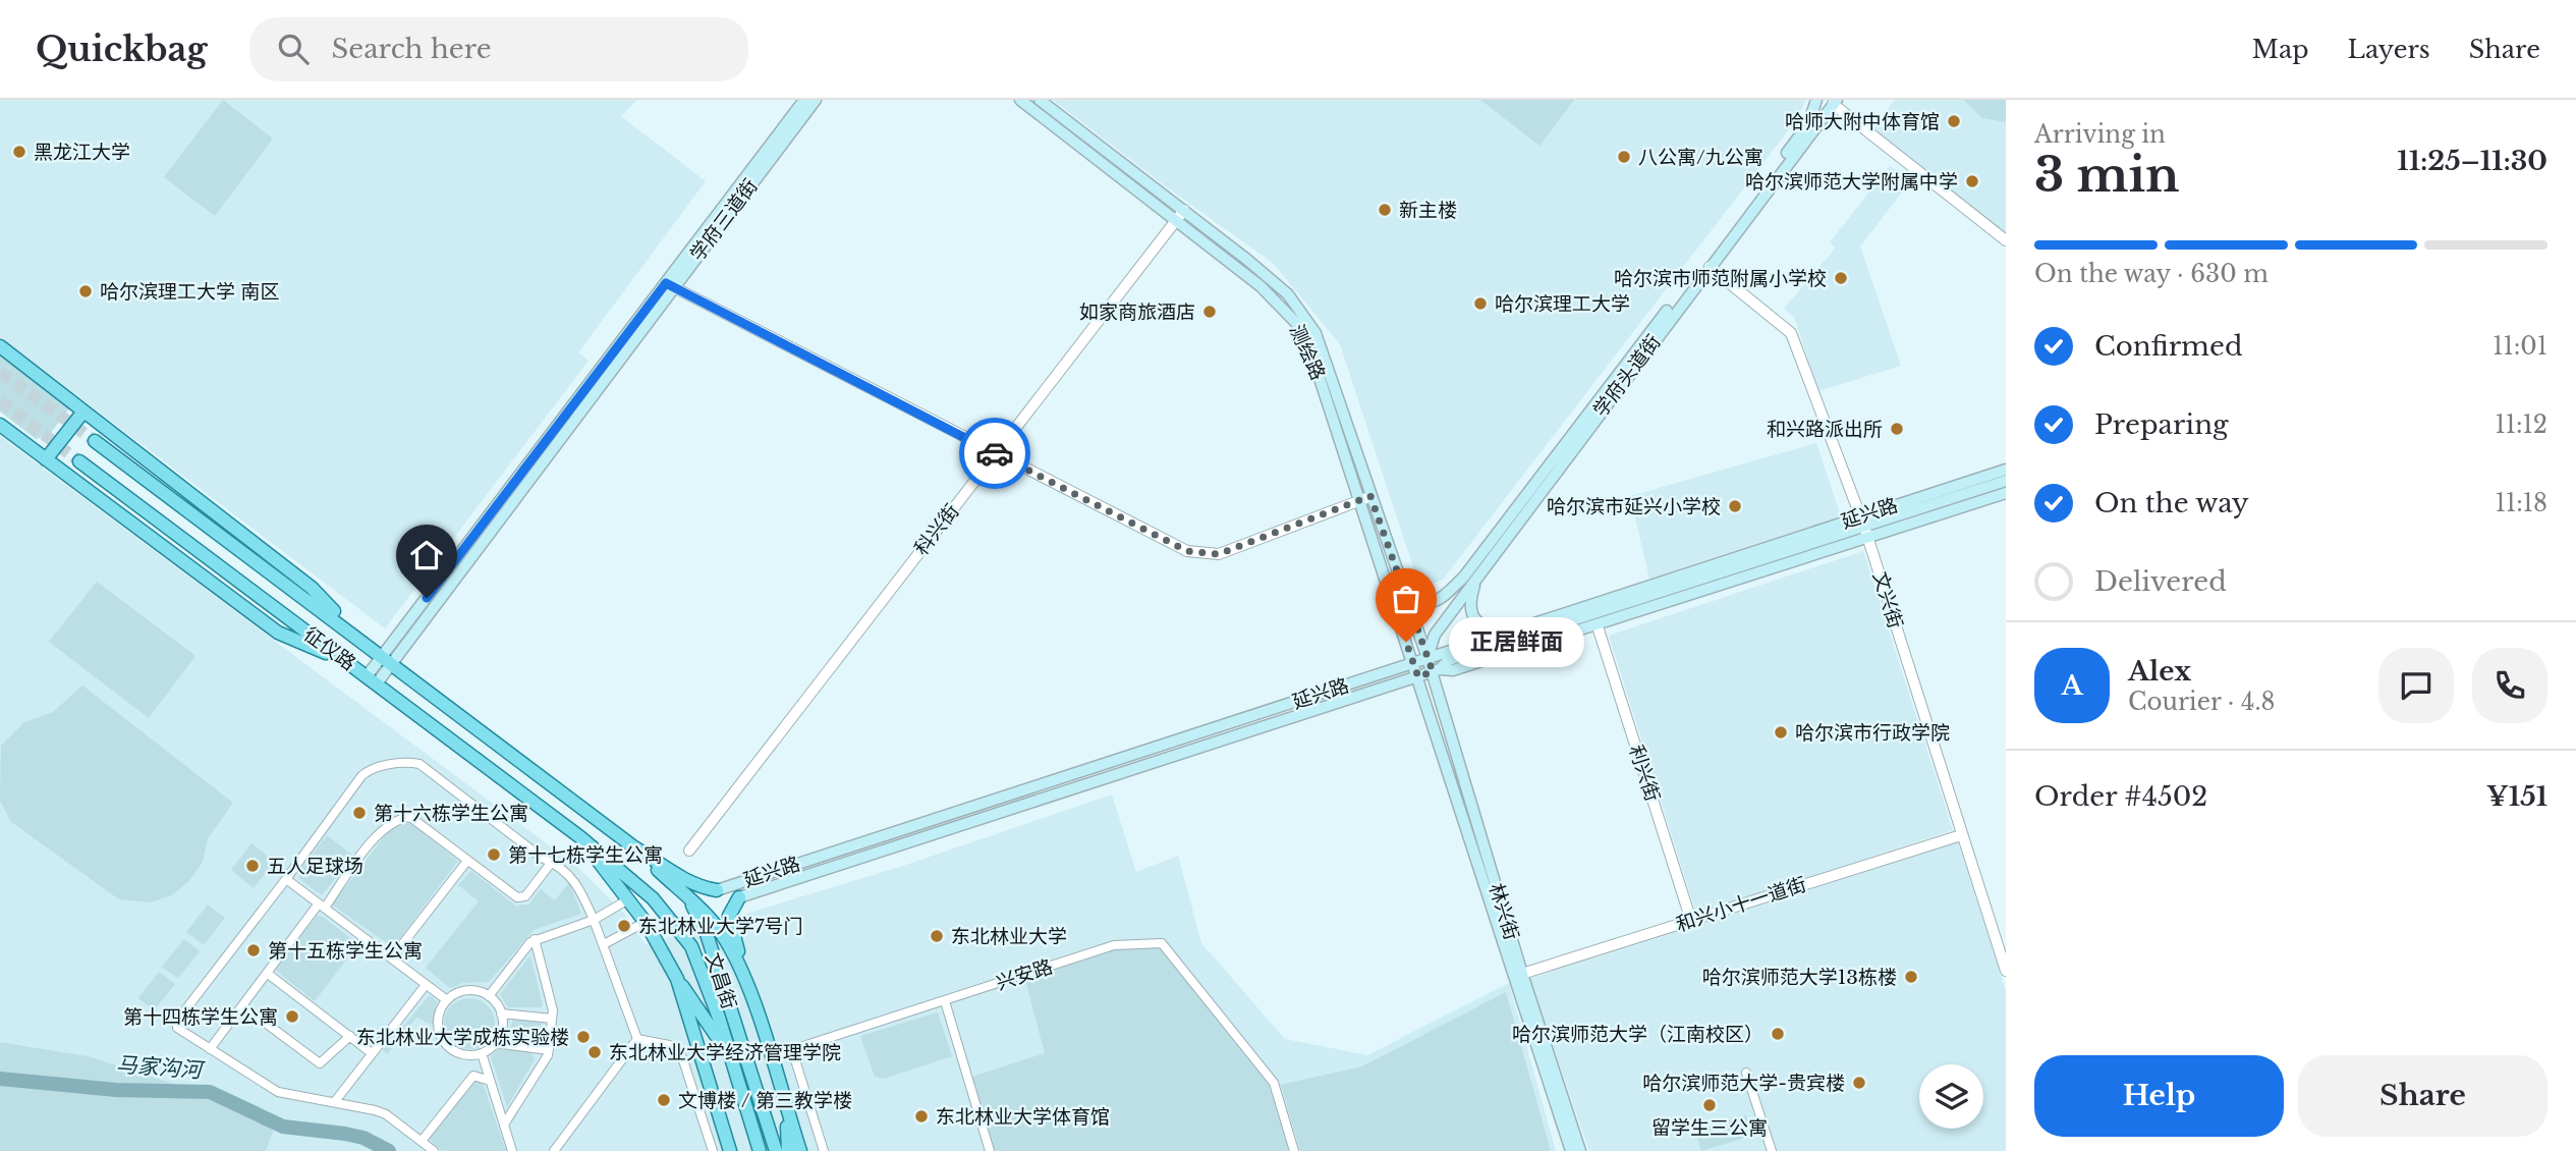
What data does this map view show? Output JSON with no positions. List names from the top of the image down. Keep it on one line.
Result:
{"streets":{"main road":["学府三道街","测绘路","学府头道街","延兴路","征仪路","林兴街","文昌街"],"street":["科兴街","文兴街","利兴街","和兴小十一道街","兴安路"]},"crossings":[["学府三道街","征仪路"],["测绘路","学府头道街"],["测绘路","延兴路"],["测绘路","科兴街"],["测绘路","林兴街"],["学府头道街","延兴路"],["学府头道街","文兴街"],["延兴路","文兴街"],["延兴路","利兴街"],["延兴路","林兴街"],["文兴街","和兴小十一道街"],["征仪路","文昌街"],["利兴街","和兴小十一道街"],["和兴小十一道街","林兴街"]],"water":["马家沟河"],"places":["哈师大附中体育馆","黑龙江大学","八公寓/九公寓","哈尔滨师范大学附属中学","新主楼","哈尔滨市师范附属小学校","哈尔滨理工大学 南区","哈尔滨理工大学","如家商旅酒店","和兴路派出所","哈尔滨市延兴小学校","正居鲜面","哈尔滨市行政学院","第十六栋学生公寓","第十七栋学生公寓","五人足球场","东北林业大学7号门","东北林业大学","第十五栋学生公寓","哈尔滨师范大学13栋楼","第十四栋学生公寓","哈尔滨师范大学（江南校区）","东北林业大学成栋实验楼","东北林业大学经济管理学院","哈尔滨师范大学-贵宾楼","文博楼 / 第三教学楼","留学生三公寓","东北林业大学体育馆"],"page":{"header":"Quickbag","search":"Search here","nav":["Map","Layers","Share"],"heading":["3 min","Arriving in","11:25–11:30"],"panel":["Alex","Courier · 4.8","Order #4502","¥151"],"bar":"On the way · 630 m","list":[["Confirmed","11:01"],["Preparing","11:12"],["On the way","11:18"],"Delivered"],"bubble":"正居鲜面","round":"A","buttons":["Help","Share"]}}
